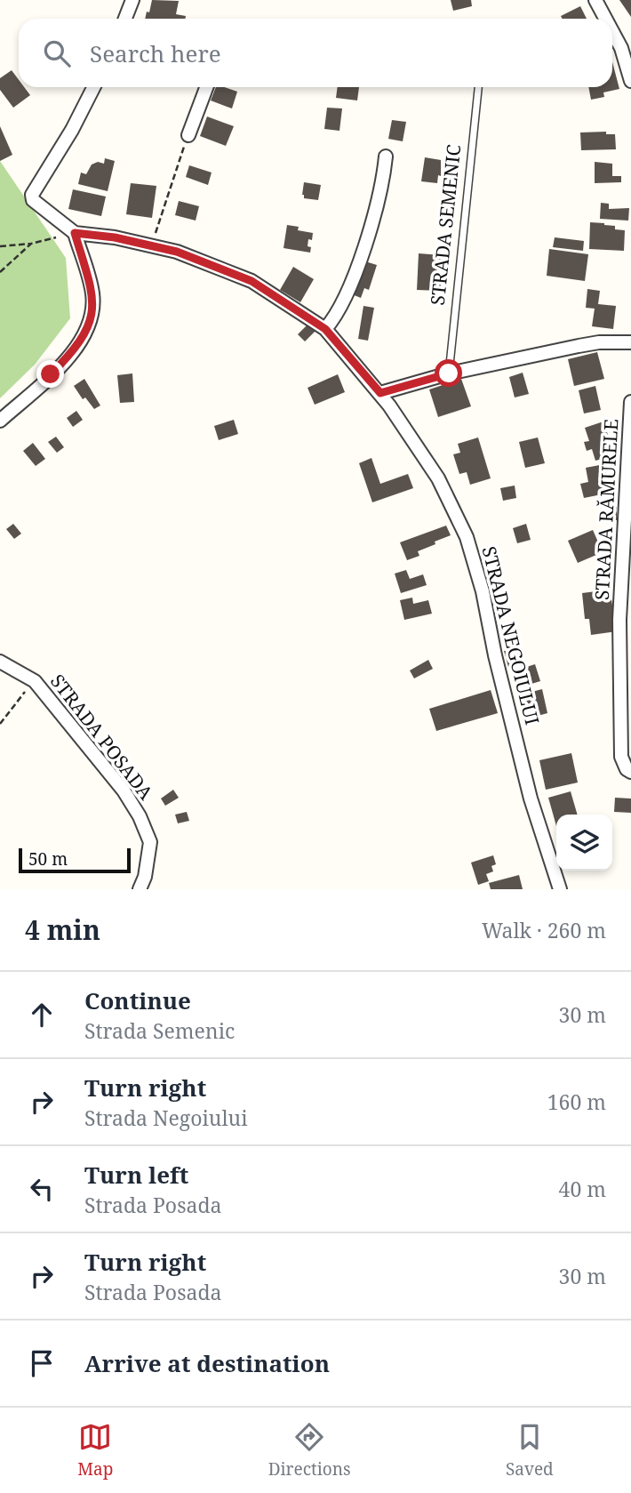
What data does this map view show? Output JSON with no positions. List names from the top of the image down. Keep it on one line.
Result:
{"streets":{"street":["STRADA RĂMURELE","STRADA NEGOIULUI","STRADA POSADA"],"lane":["STRADA SEMENIC"]},"scale_bar":"50 m","page":{"search":"Search here","scale":"50 m","heading":["4 min","Walk · 260 m"],"list":[["Continue","Strada Semenic","30 m"],["Turn right","Strada Negoiului","160 m"],["Turn left","Strada Posada","40 m"],["Turn right","Strada Posada","30 m"],"Arrive at destination"],"nav":["Map","Directions","Saved"]}}
